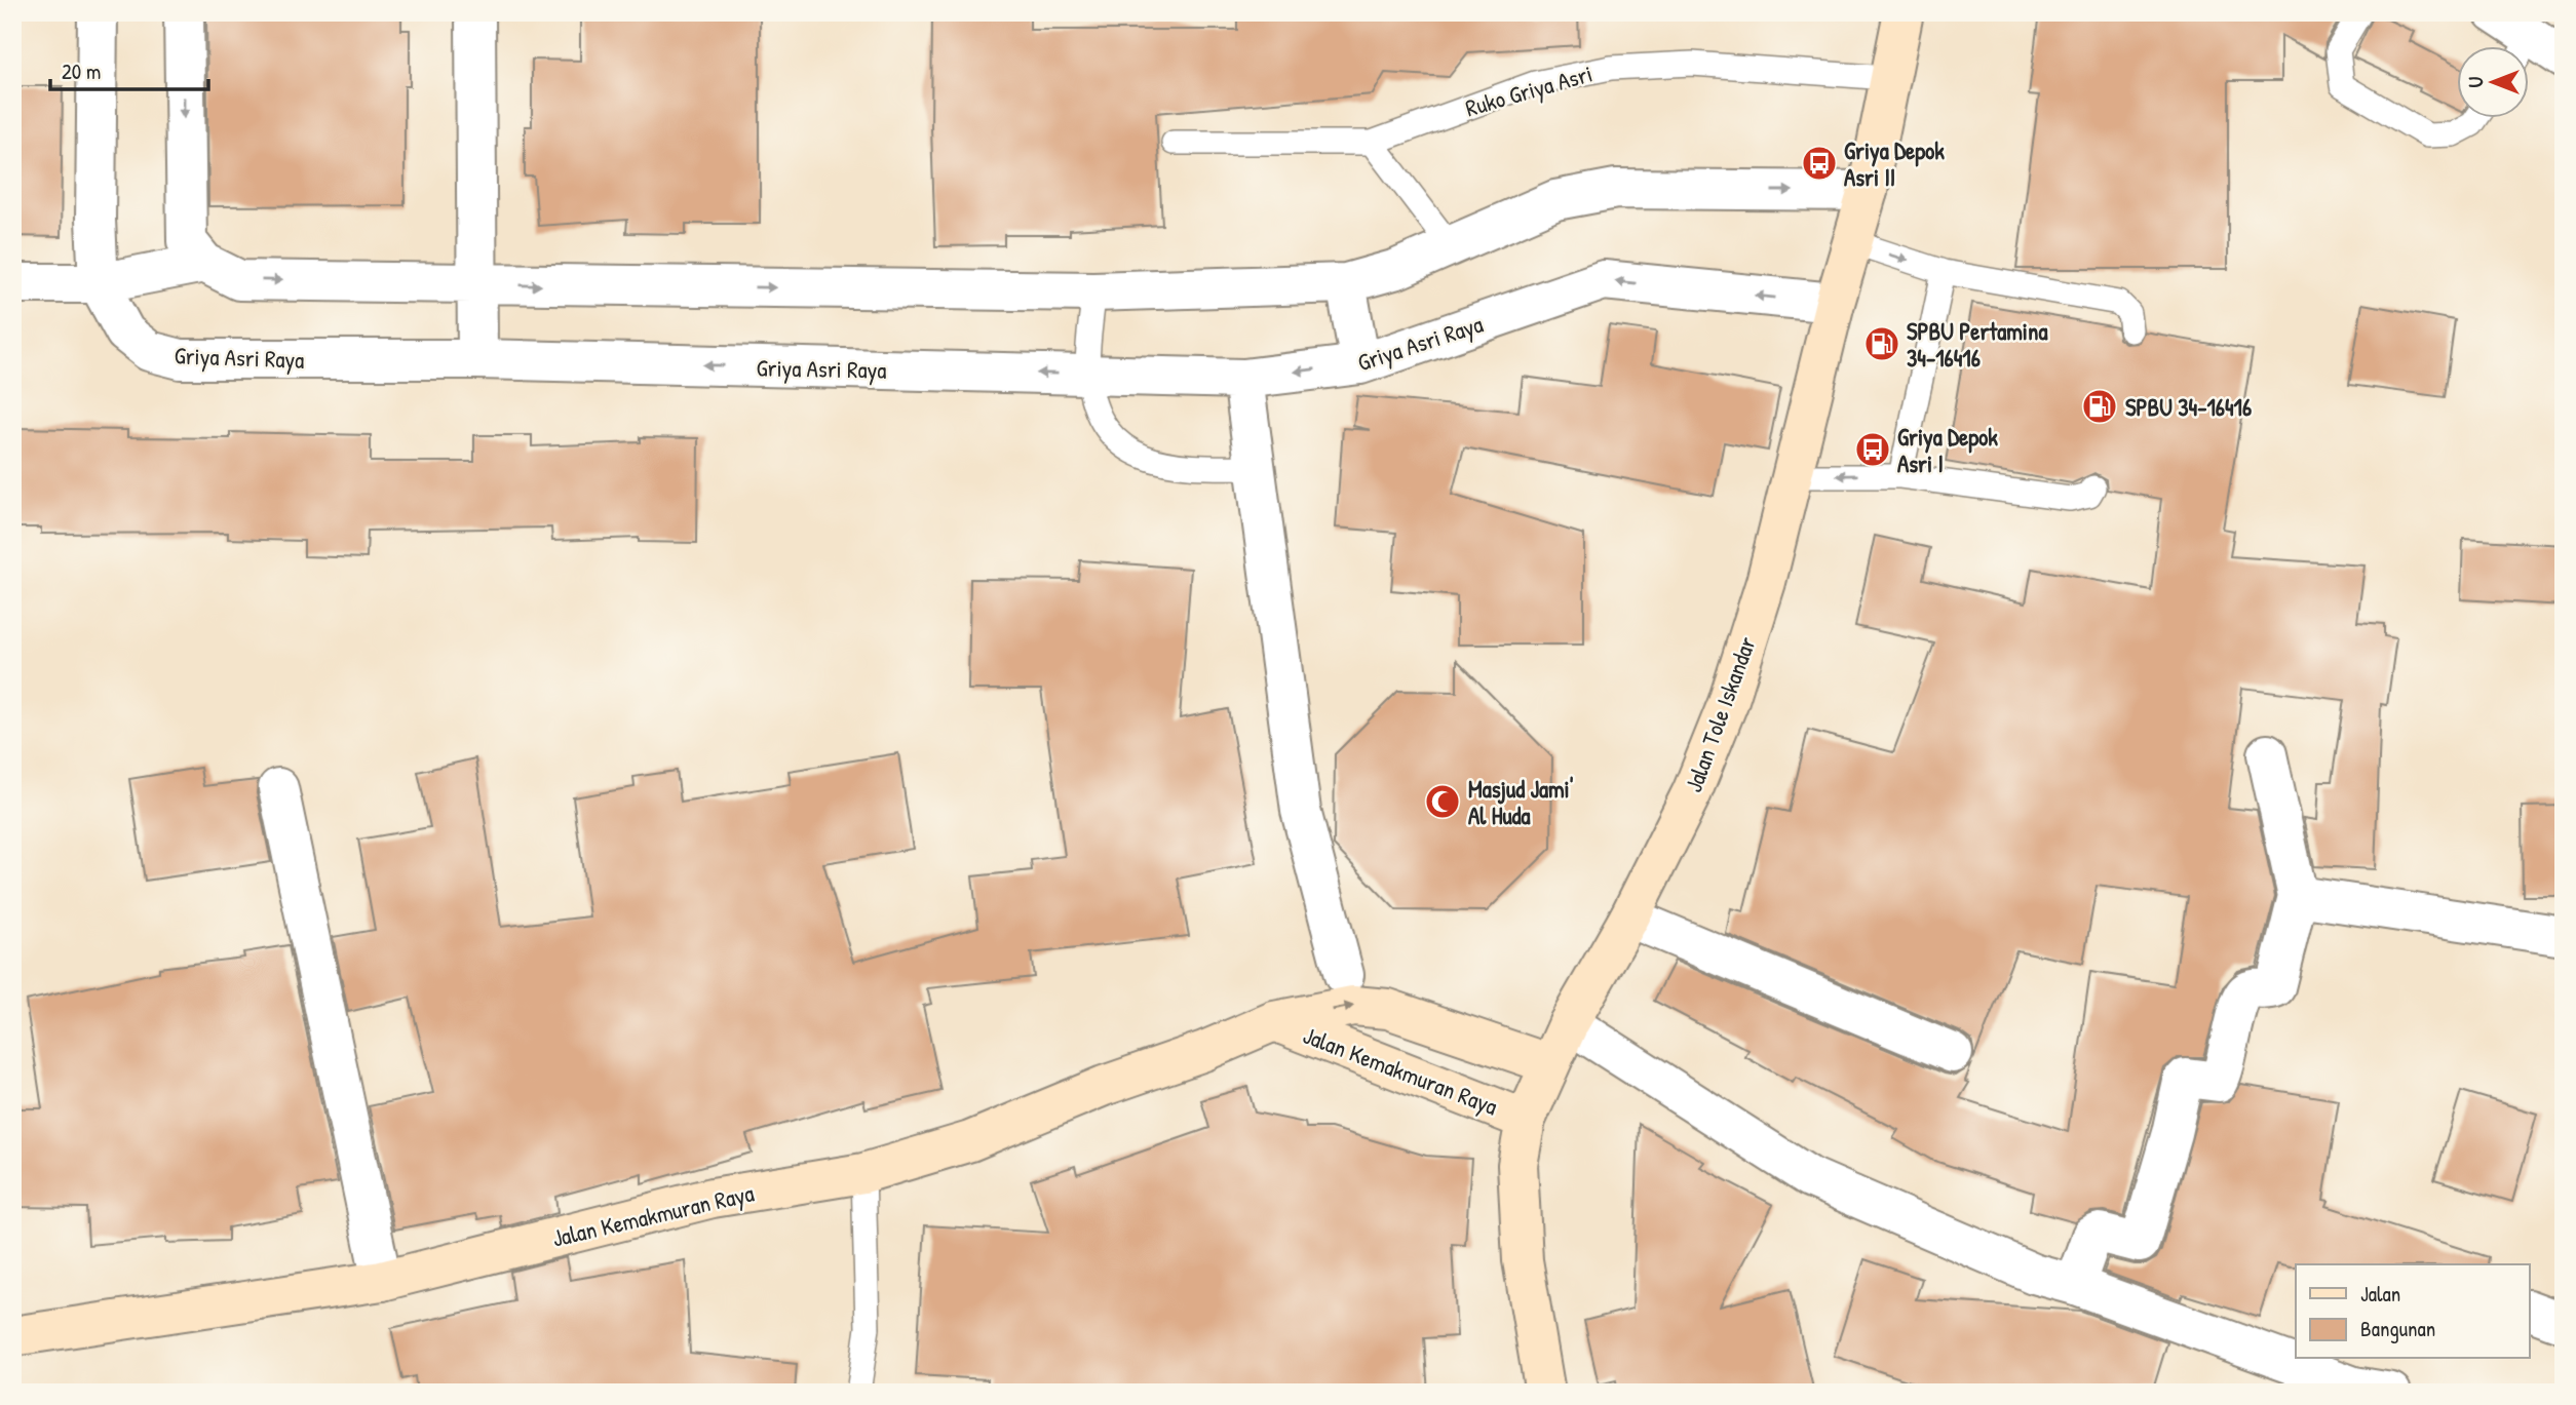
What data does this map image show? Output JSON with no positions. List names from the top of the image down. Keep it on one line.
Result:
{"streets":{"main road":["Jalan Tole Iskandar","Jalan Kemakmuran Raya"],"street":["Griya Asri Raya"],"lane":["Ruko Griya Asri"]},"crossings":[["Ruko Griya Asri","Jalan Tole Iskandar"],["Griya Asri Raya","Jalan Tole Iskandar"],["Jalan Tole Iskandar","Jalan Kemakmuran Raya"]],"places":{"bus stop":["Griya Depok Asri II","Griya Depok Asri I"],"fuel station":["SPBU Pertamina 34-16416","SPBU 34-16416"],"mosque":["Masjud Jami' Al Huda"]},"legend":["Jalan","Bangunan"],"scale_bar":"20 m","north":"left"}
